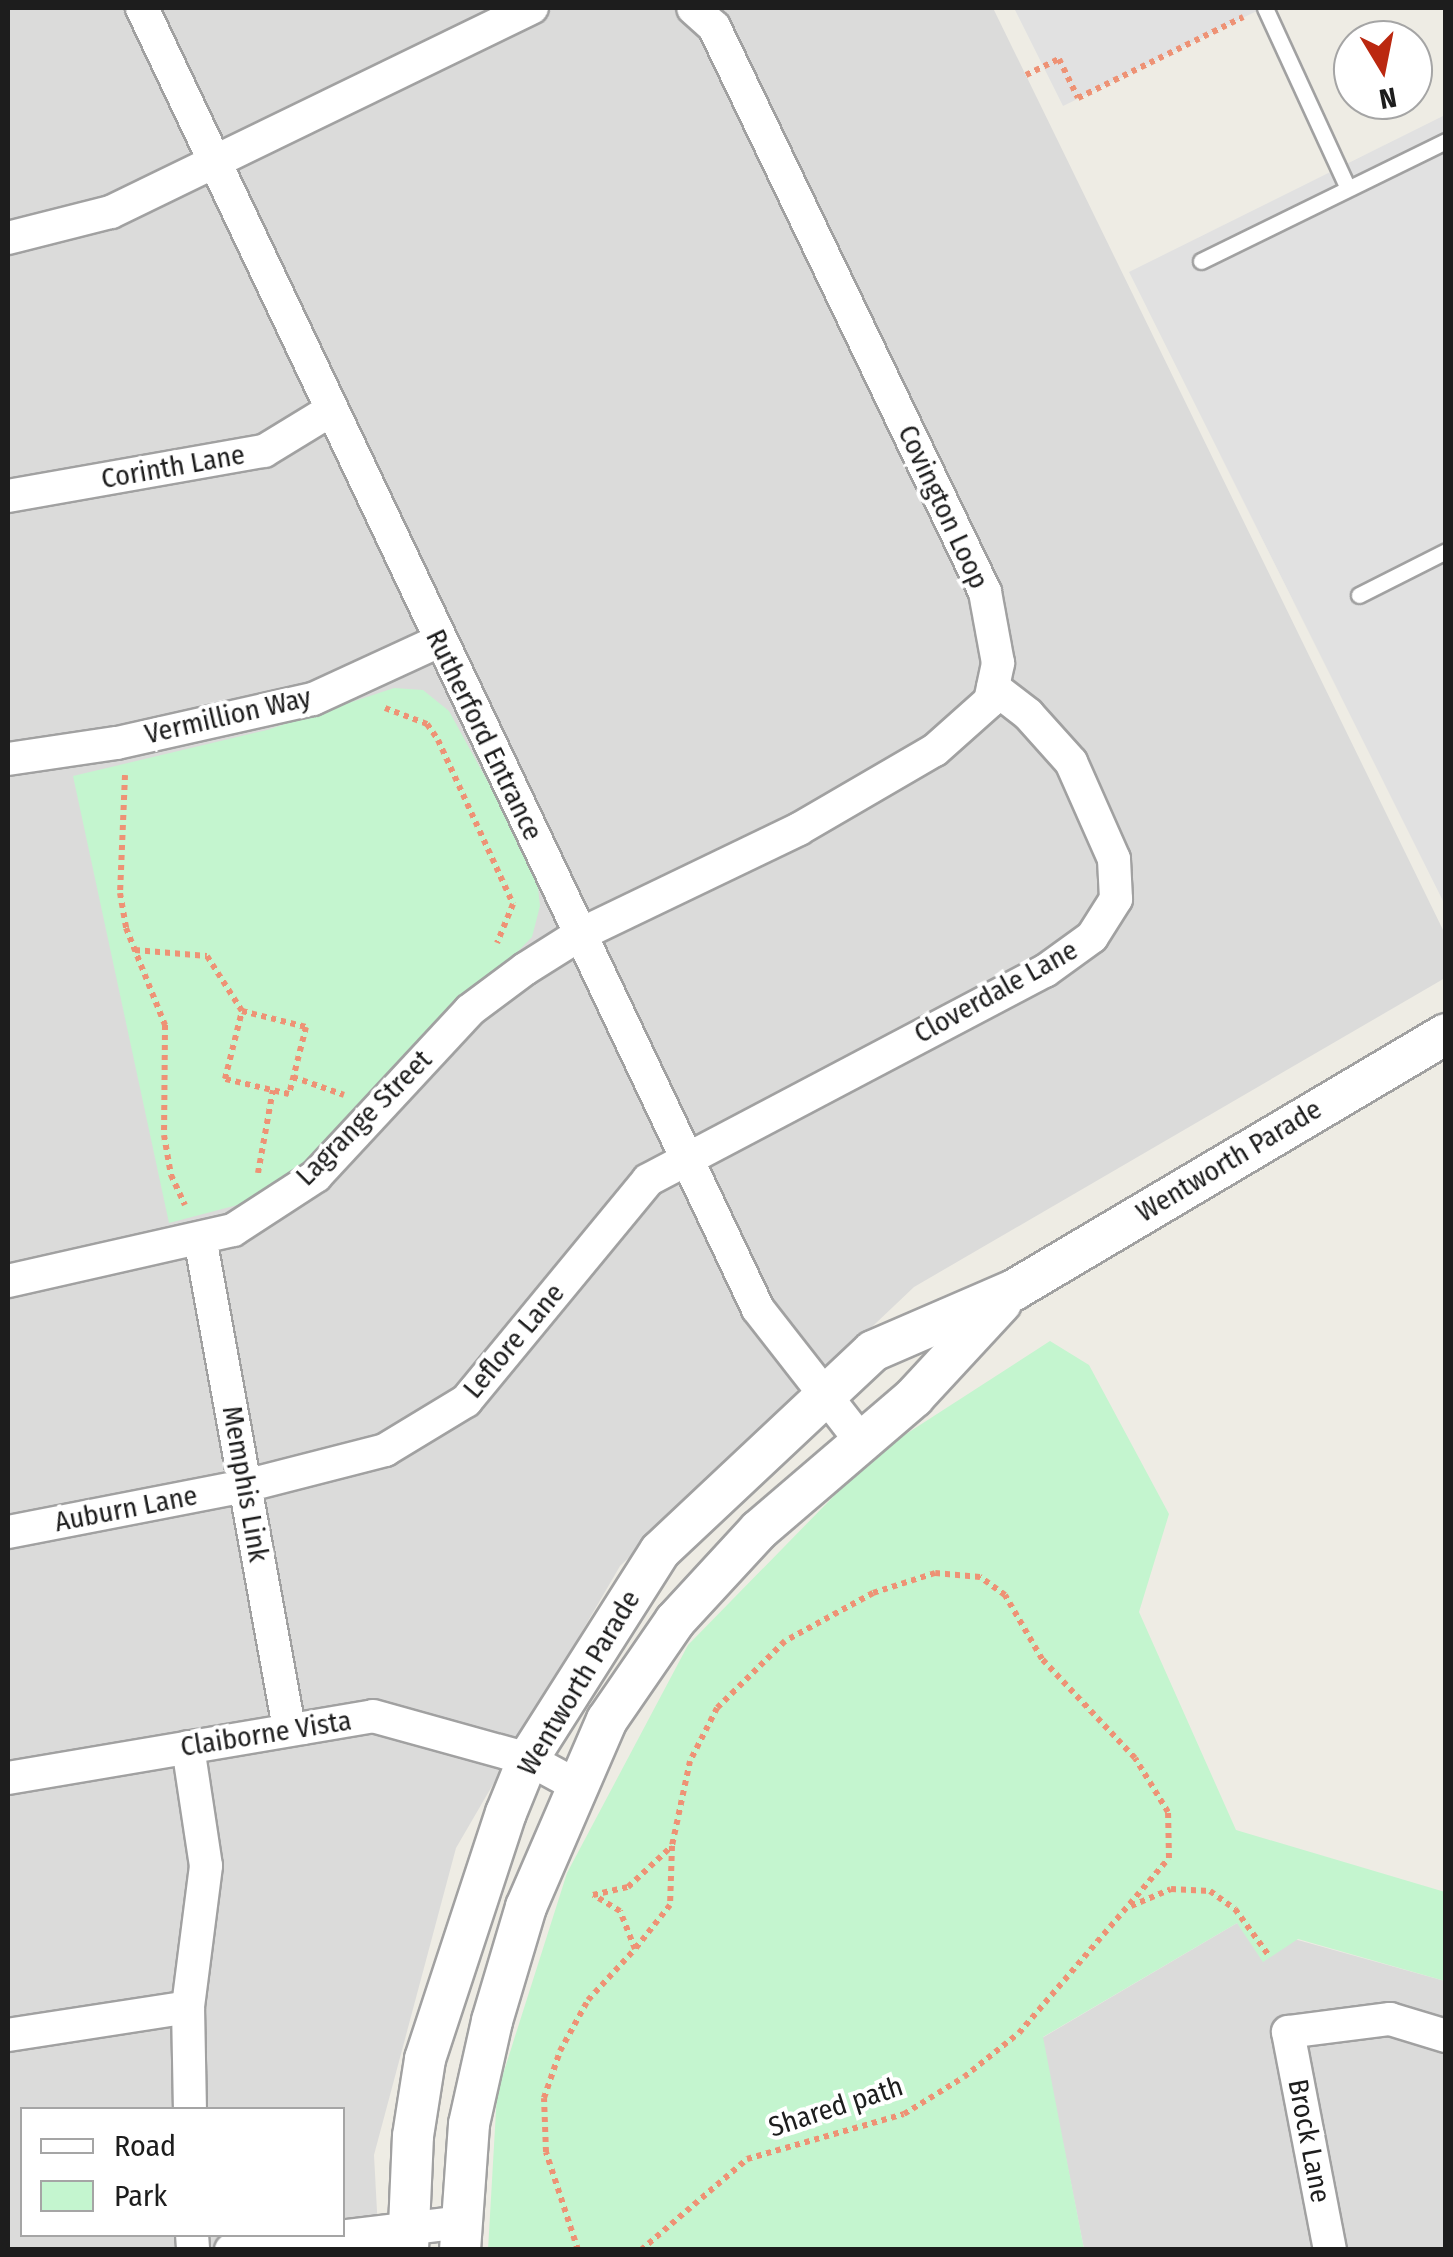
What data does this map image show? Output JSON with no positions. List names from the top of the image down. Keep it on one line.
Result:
{"streets":{"street":["Corinth Lane","Covington Loop","Vermillion Way","Rutherford Entrance","Cloverdale Lane","Lagrange Street","Wentworth Parade","Leflore Lane","Memphis Link","Auburn Lane","Claiborne Vista","Brock Lane"],"path":["Shared path"]},"crossings":[["Corinth Lane","Rutherford Entrance"],["Covington Loop","Cloverdale Lane"],["Vermillion Way","Rutherford Entrance"],["Rutherford Entrance","Cloverdale Lane"],["Rutherford Entrance","Lagrange Street"],["Rutherford Entrance","Wentworth Parade"],["Rutherford Entrance","Leflore Lane"],["Cloverdale Lane","Leflore Lane"],["Lagrange Street","Memphis Link"],["Wentworth Parade","Claiborne Vista"],["Leflore Lane","Memphis Link"],["Leflore Lane","Auburn Lane"],["Memphis Link","Auburn Lane"],["Memphis Link","Claiborne Vista"]],"legend":["Road","Park"],"north":"bottom"}
